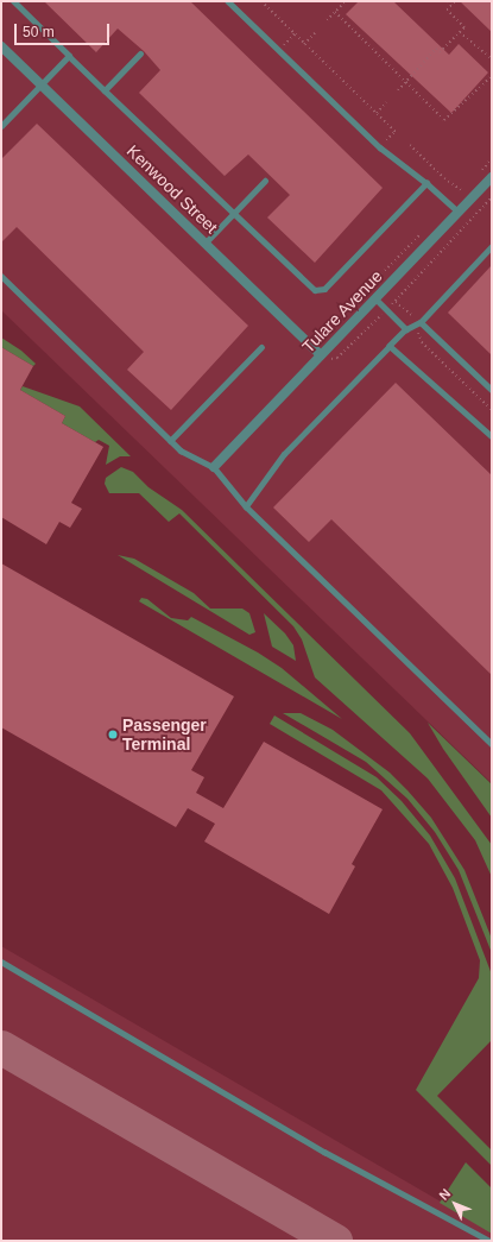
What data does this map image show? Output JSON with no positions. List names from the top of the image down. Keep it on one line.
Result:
{"streets":{"street":["Kenwood Street","Tulare Avenue"]},"crossings":[["Kenwood Street","Tulare Avenue"]],"places":["Passenger Terminal"],"scale_bar":"50 m","north":"top left"}
